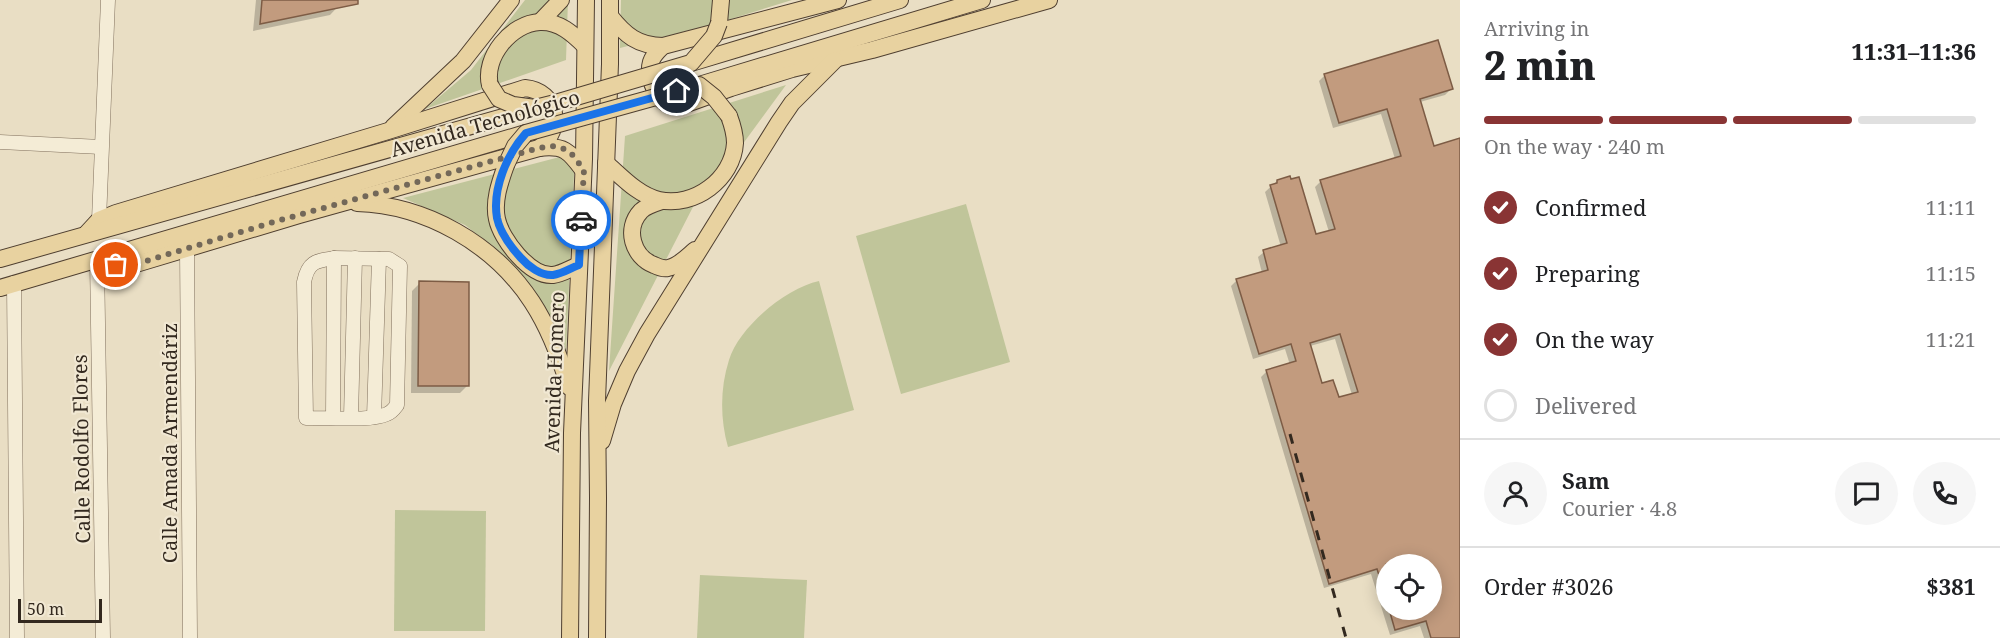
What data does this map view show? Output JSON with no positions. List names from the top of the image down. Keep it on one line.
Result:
{"streets":{"main road":["Avenida Tecnológico","Avenida Homero"],"street":["Calle Amada Armendáriz","Calle Rodolfo Flores"]},"crossings":[["Avenida Tecnológico","Calle Rodolfo Flores"]],"scale_bar":"50 m","page":{"heading":["2 min","Arriving in","11:31–11:36"],"panel":["Sam","Courier · 4.8","Order #3026","$381"],"bar":"On the way · 240 m","list":[["Confirmed","11:11"],["Preparing","11:15"],["On the way","11:21"],"Delivered"],"scale":"50 m"}}
